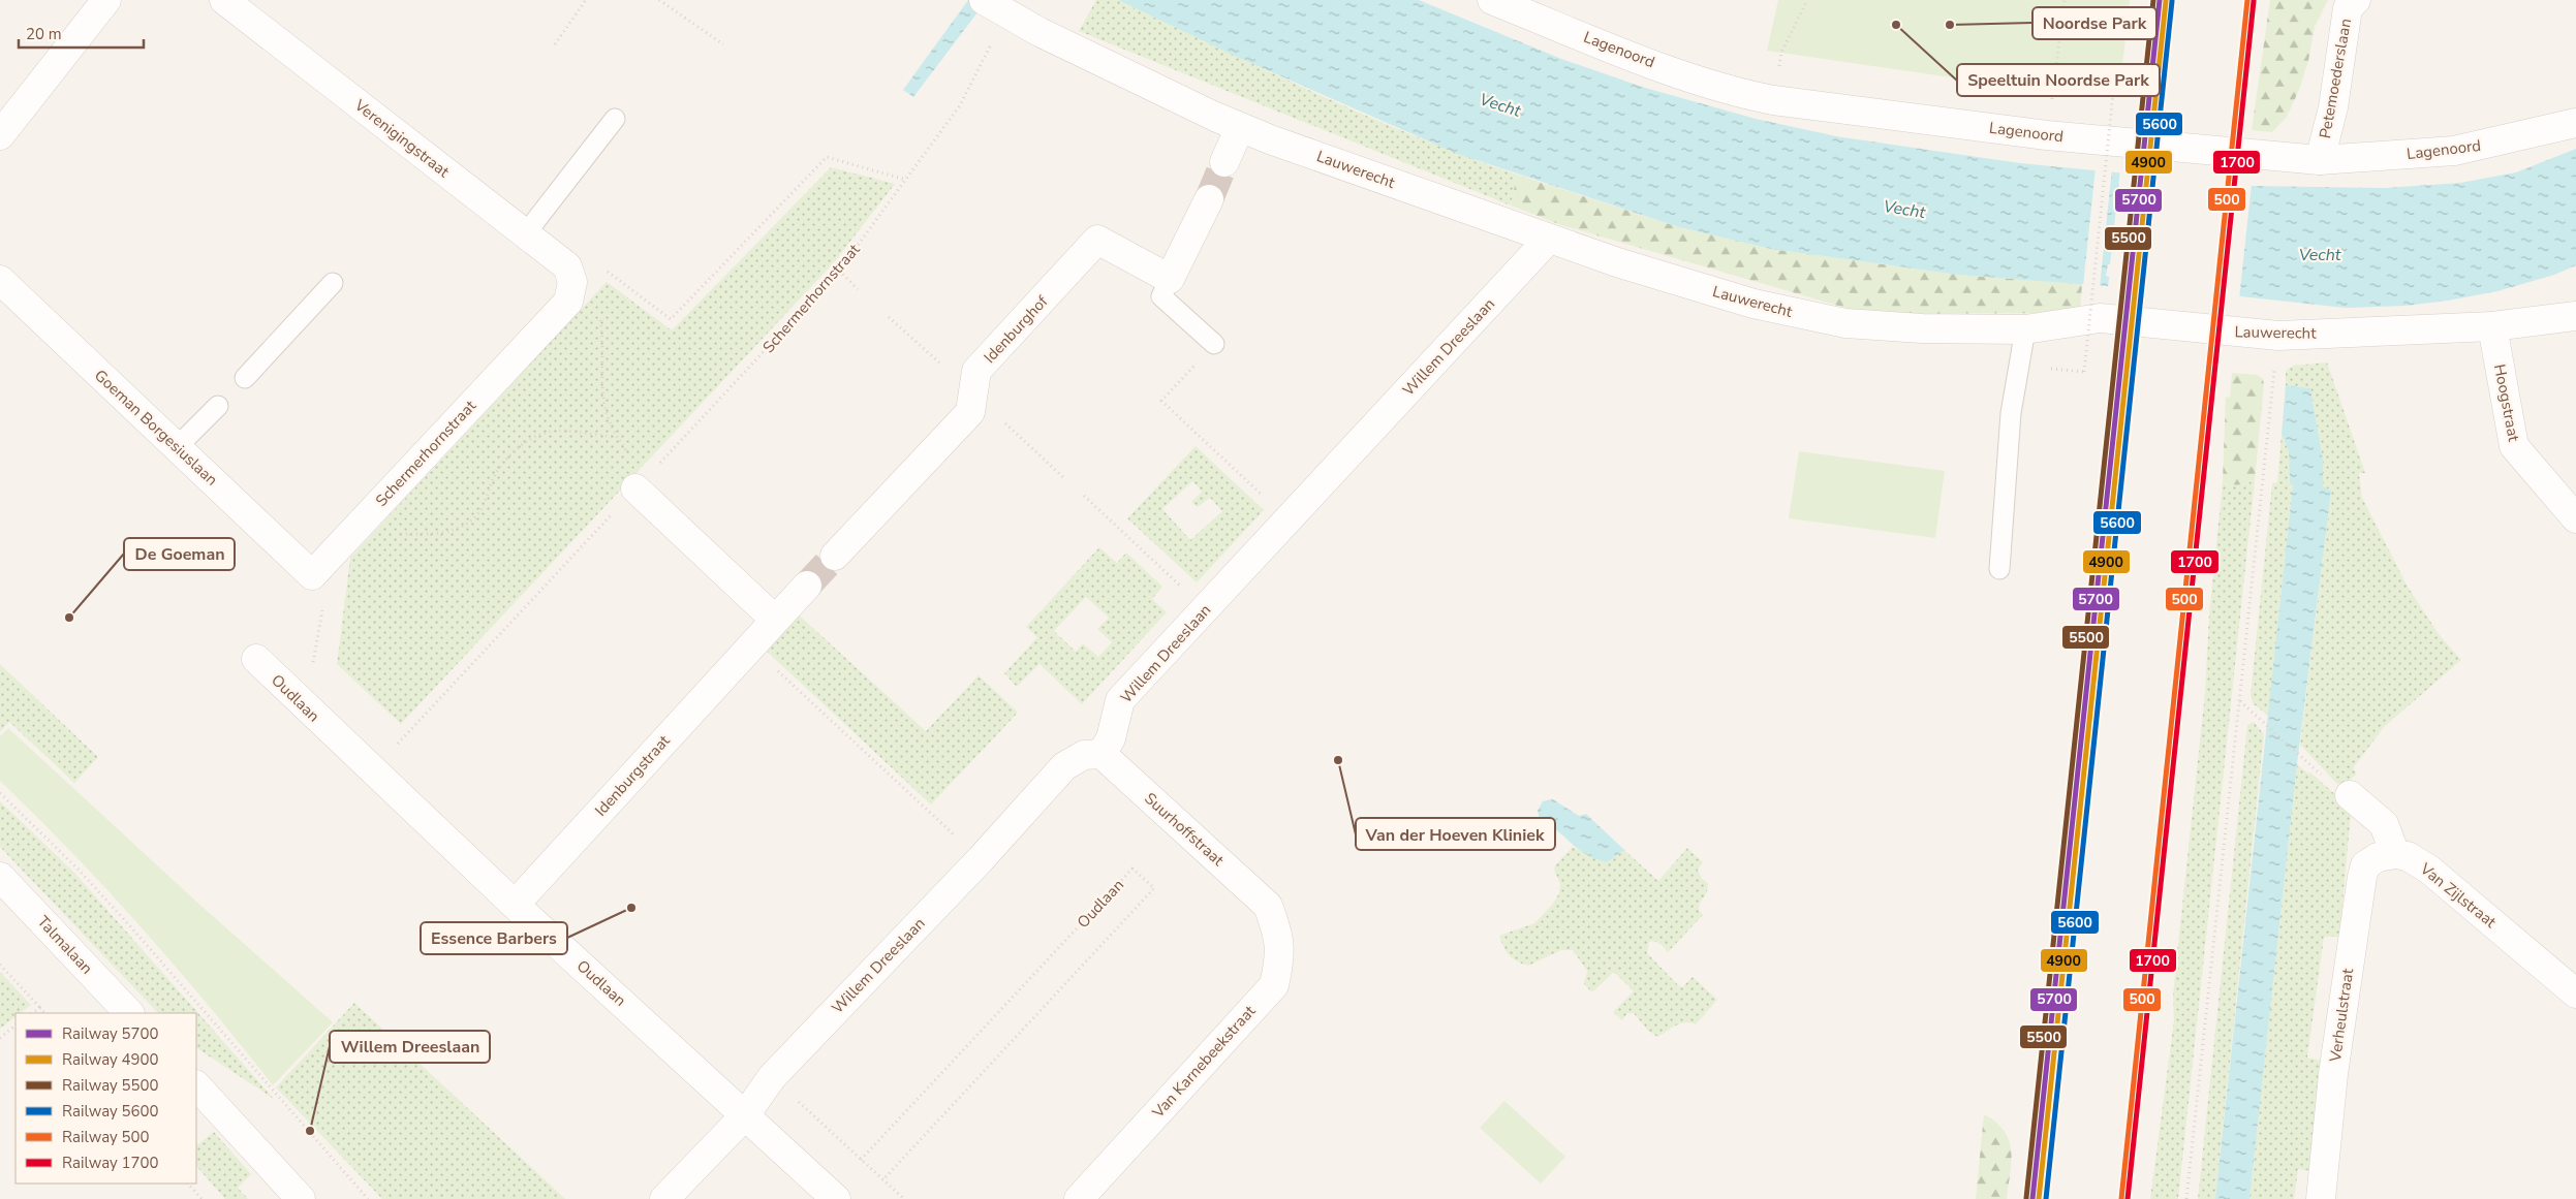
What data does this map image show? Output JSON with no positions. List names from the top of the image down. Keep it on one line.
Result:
{"streets":{"street":["Lagenoord","Petemoederslaan","Verenigingstraat","Lauwerecht","Schermerhornstraat","Idenburghof","Willem Dreeslaan","Hoogstraat","Goeman Borgesiuslaan","Oudlaan","Idenburgstraat","Suurhoffstraat","Van Zijlstraat","Talmalaan","Verheulstraat","Van Karnebeekstraat"]},"crossings":[["Lagenoord","Petemoederslaan"],["Verenigingstraat","Schermerhornstraat"],["Lauwerecht","Willem Dreeslaan"],["Lauwerecht","Hoogstraat"],["Schermerhornstraat","Goeman Borgesiuslaan"],["Schermerhornstraat","Oudlaan"],["Willem Dreeslaan","Oudlaan"],["Willem Dreeslaan","Suurhoffstraat"],["Oudlaan","Idenburgstraat"],["Suurhoffstraat","Van Karnebeekstraat"],["Van Zijlstraat","Verheulstraat"]],"water":["Vecht"],"places":["Speeltuin Noordse Park","Noordse Park","De Goeman","Van der Hoeven Kliniek","Essence Barbers","Willem Dreeslaan"],"lines":["rail line 5700","rail line 5500","rail line 500","rail line 4900","rail line 5600","rail line 1700"],"legend":["Railway 5700","Railway 4900","Railway 5500","Railway 5600","Railway 500","Railway 1700"],"scale_bar":"20 m"}
